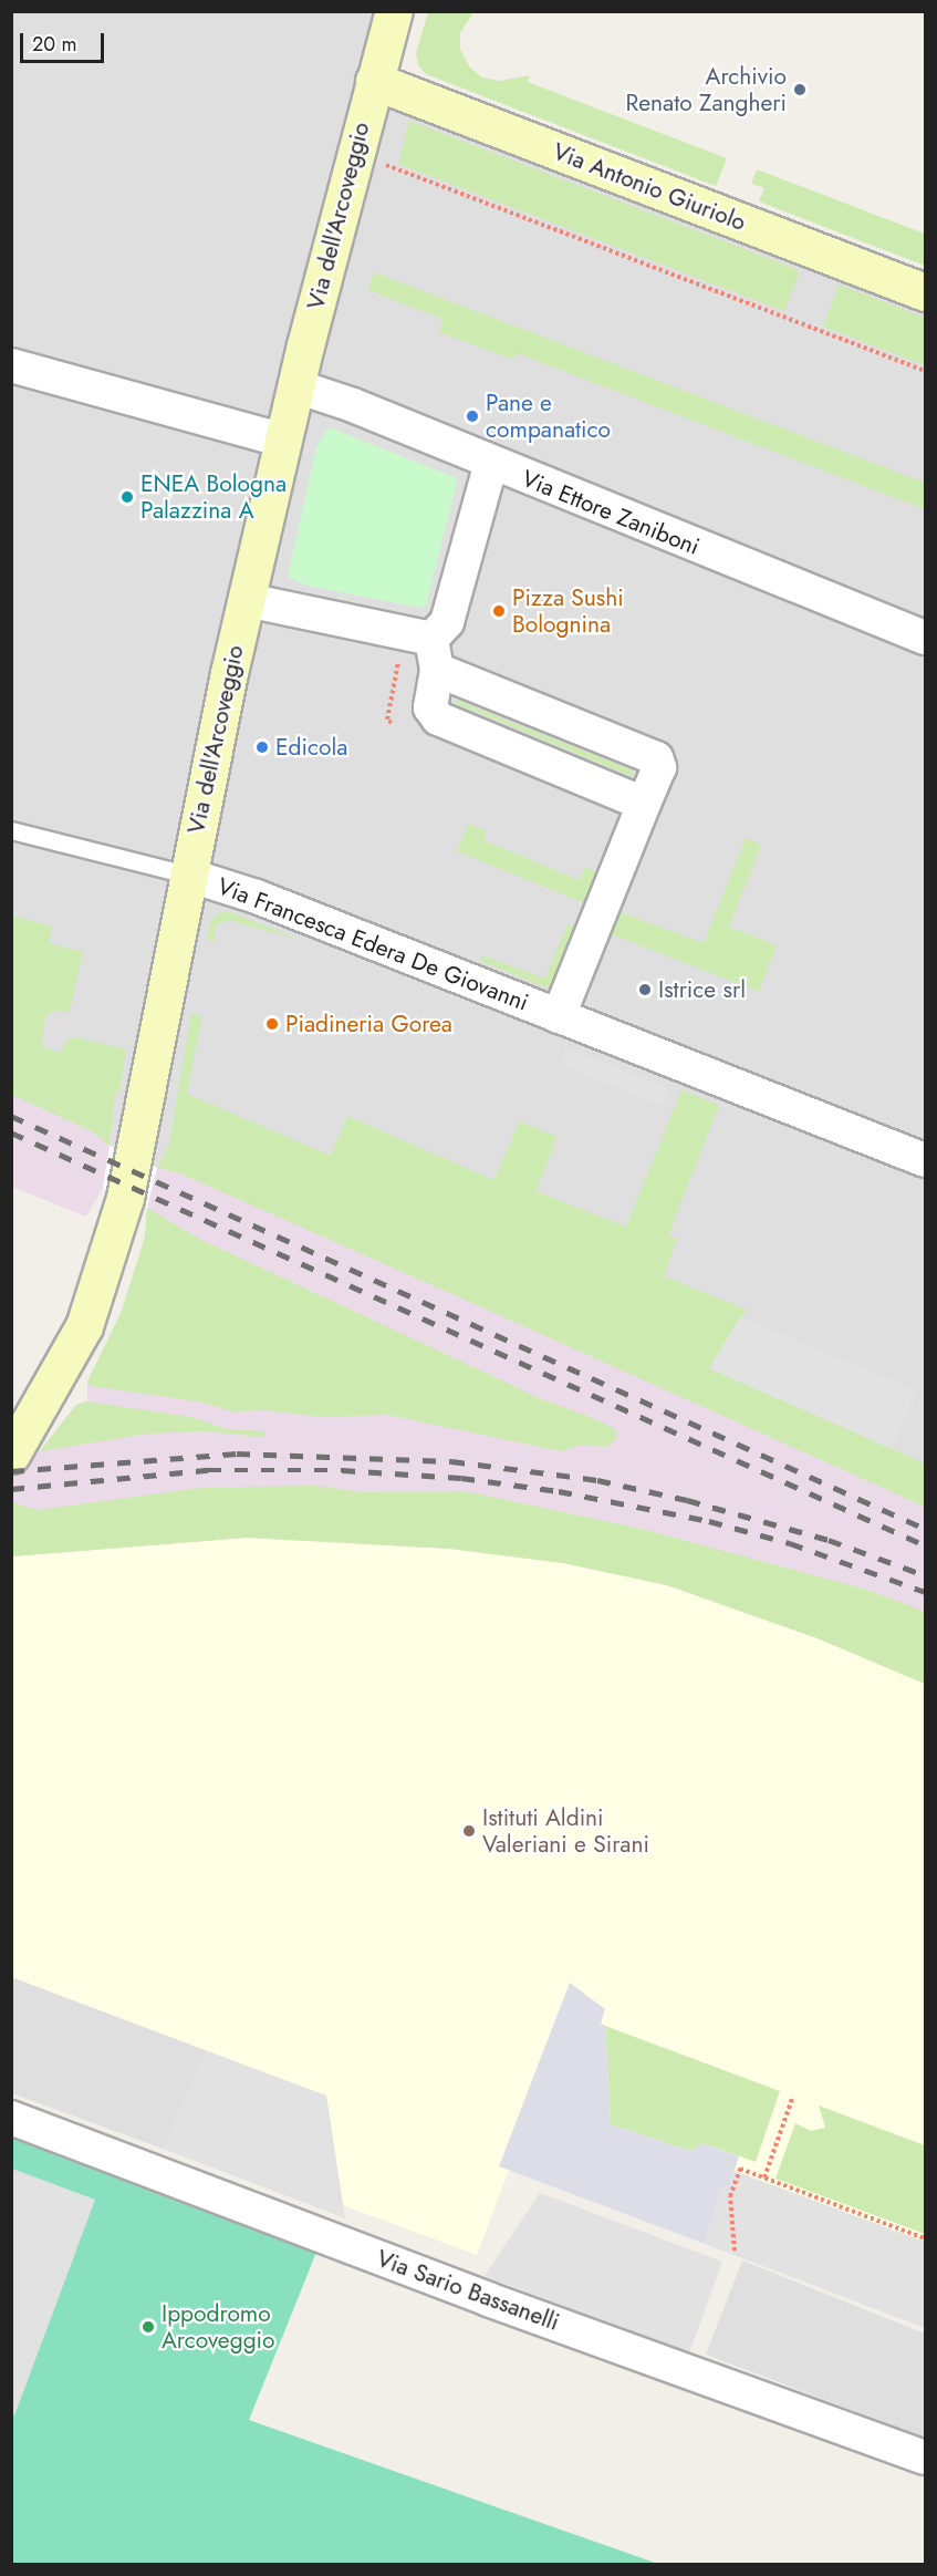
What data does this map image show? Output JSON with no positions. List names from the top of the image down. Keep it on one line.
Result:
{"streets":{"street":["Via Antonio Giuriolo","Via dell'Arcoveggio","Via Ettore Zaniboni","Via Francesca Edera De Giovanni","Via Sario Bassanelli"]},"crossings":[["Via Antonio Giuriolo","Via dell'Arcoveggio"],["Via dell'Arcoveggio","Via Ettore Zaniboni"],["Via dell'Arcoveggio","Via Francesca Edera De Giovanni"]],"places":["Archivio Renato Zangheri","Pane e companatico","ENEA Bologna Palazzina A","Pizza Sushi Bolognina","Edicola","Istrice srl","Piadineria Gorea","Istituti Aldini Valeriani e Sirani","Ippodromo Arcoveggio"],"scale_bar":"20 m"}
